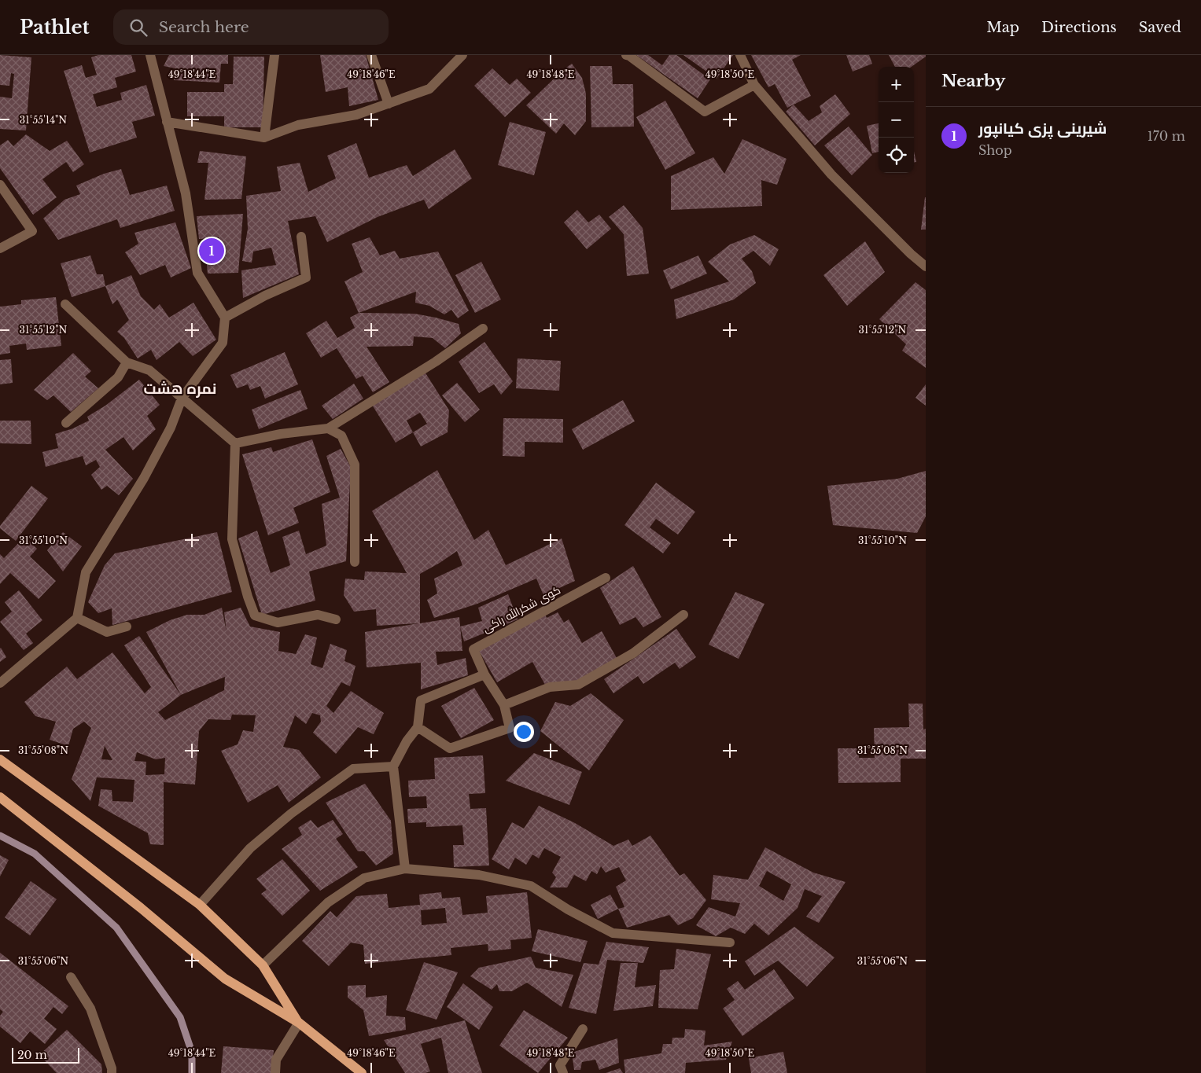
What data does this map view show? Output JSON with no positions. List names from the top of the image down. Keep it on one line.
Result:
{"streets":{"street":["کوی شکرالله راکی"]},"districts":["نمره هشت"],"scale_bar":"20 m","page":{"header":"Pathlet","search":"Search here","nav":["Map","Directions","Saved"],"heading":"Nearby","map_buttons":["+","−"],"list":[{"mark":"1","name":"شیرینی پزی کیانپور","note":"Shop","value":"170 m"}],"pins":"1","scale":"20 m"},"coordinates":["49°18'44\"E","49°18'46\"E","49°18'48\"E","49°18'50\"E","31°55'14\"N","31°55'12\"N","31°55'10\"N","31°55'08\"N","31°55'06\"N"]}
